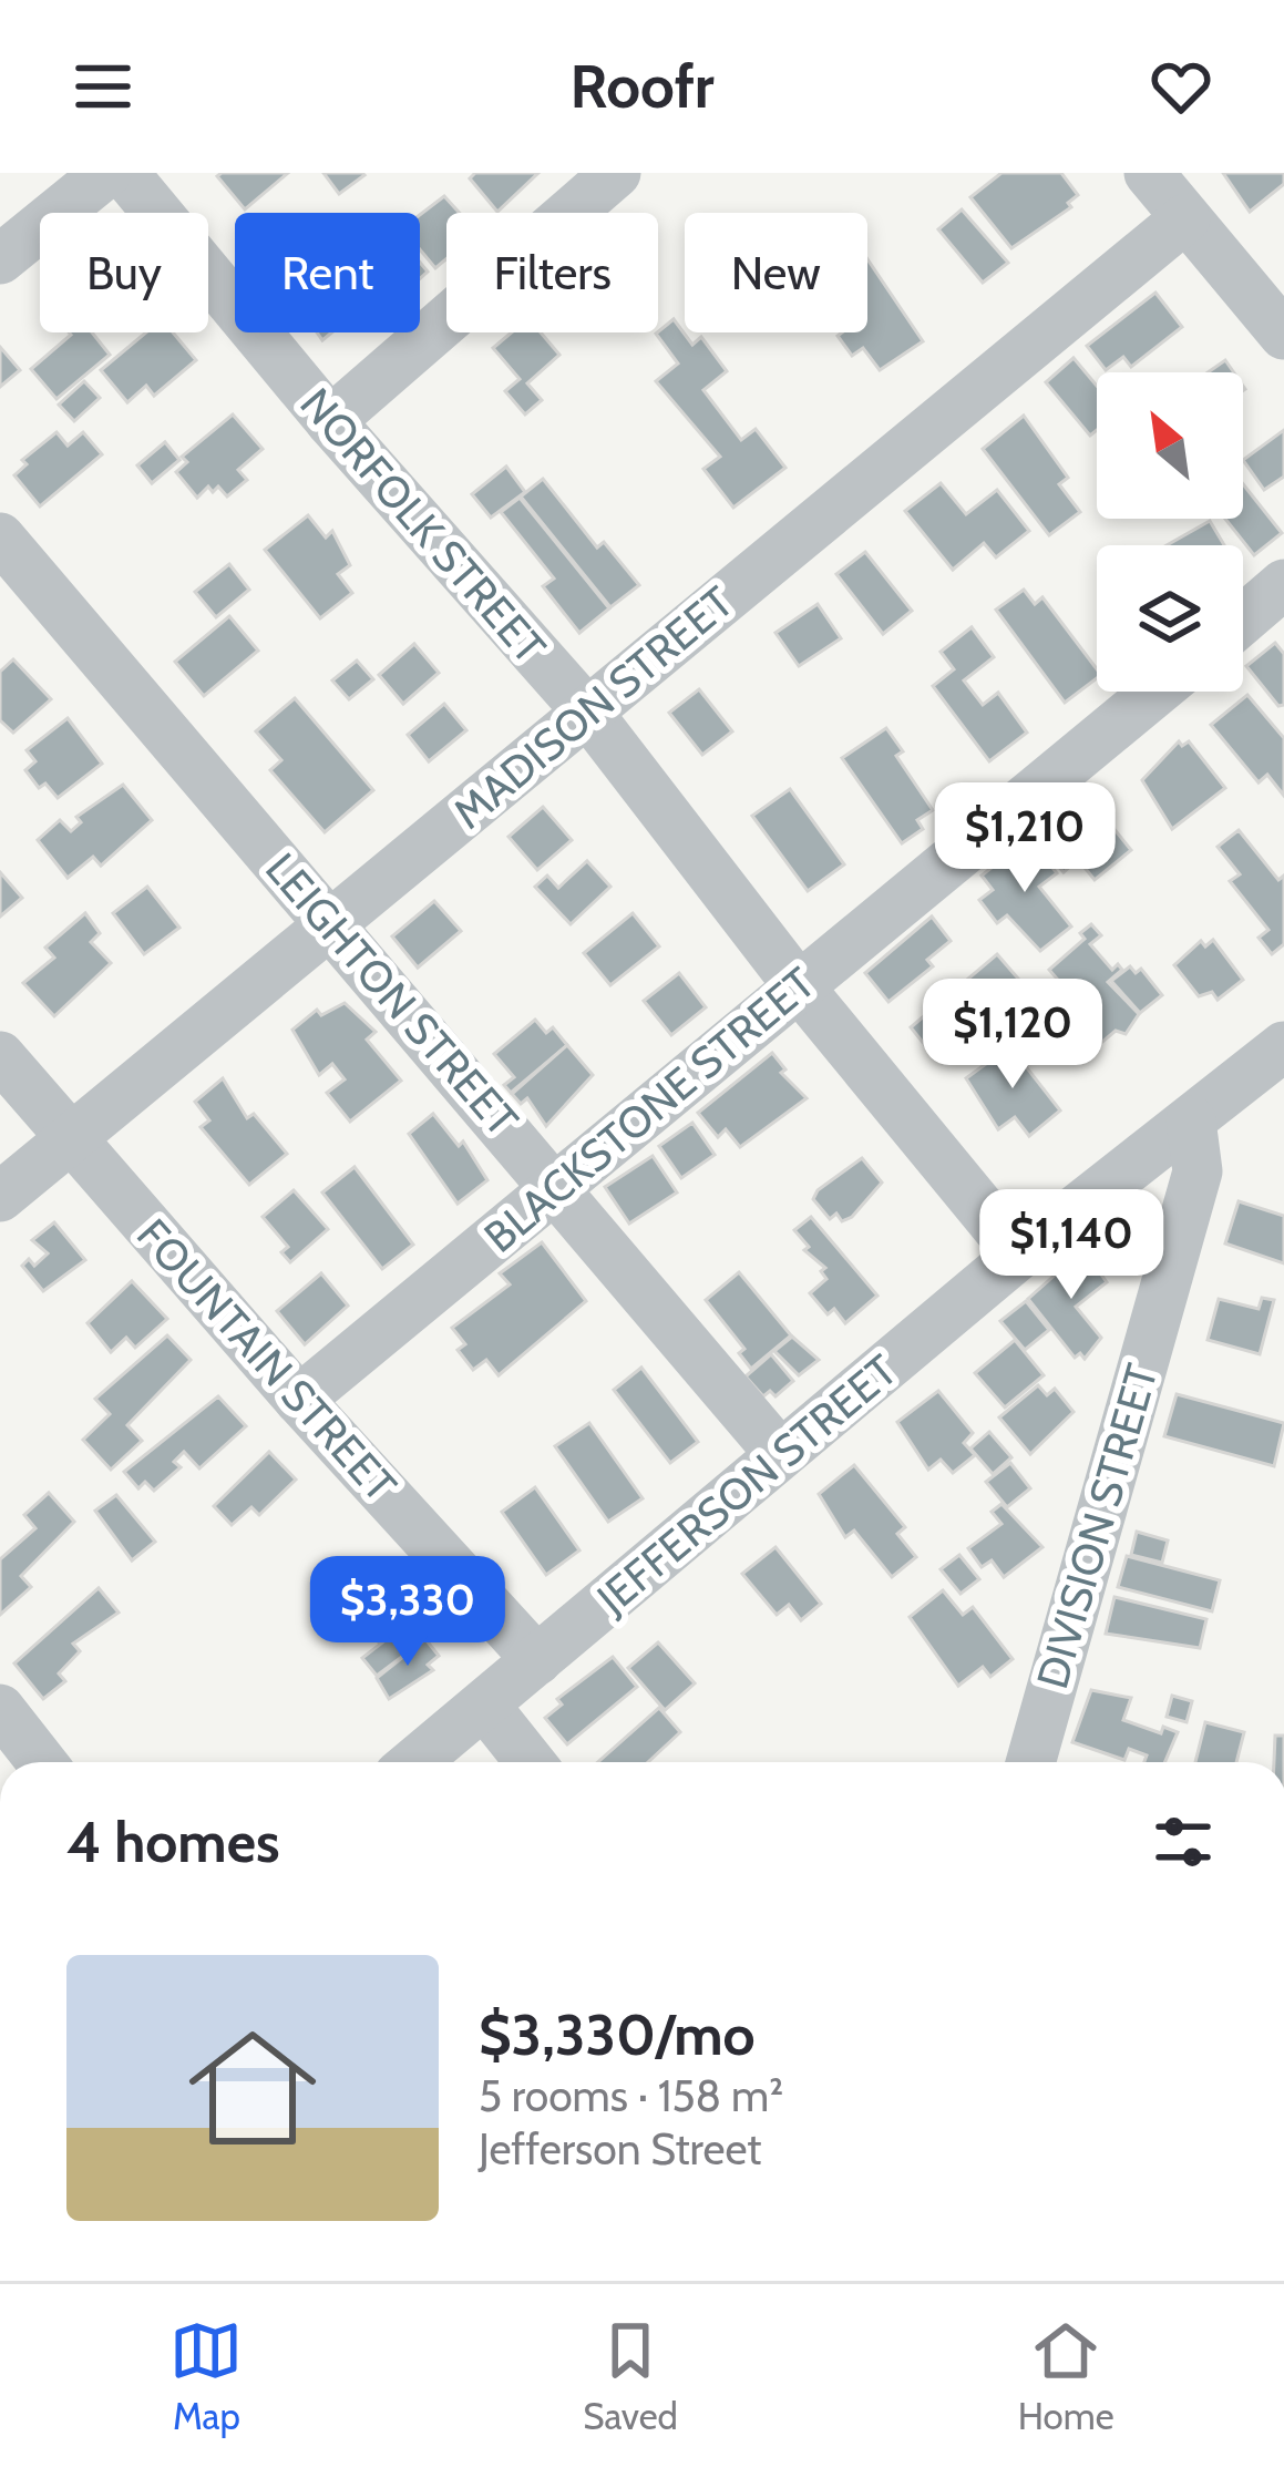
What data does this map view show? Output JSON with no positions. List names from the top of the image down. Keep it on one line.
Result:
{"streets":{"street":["NORFOLK STREET","MADISON STREET","LEIGHTON STREET","BLACKSTONE STREET","FOUNTAIN STREET","JEFFERSON STREET","DIVISION STREET"]},"crossings":[["NORFOLK STREET","MADISON STREET"],["NORFOLK STREET","BLACKSTONE STREET"],["NORFOLK STREET","JEFFERSON STREET"],["MADISON STREET","LEIGHTON STREET"],["MADISON STREET","FOUNTAIN STREET"],["LEIGHTON STREET","BLACKSTONE STREET"],["LEIGHTON STREET","JEFFERSON STREET"],["BLACKSTONE STREET","FOUNTAIN STREET"],["FOUNTAIN STREET","JEFFERSON STREET"],["JEFFERSON STREET","DIVISION STREET"]],"north":"top left","page":{"header":"Roofr","chip":["Buy","Rent","Filters","New"],"price":["$1,210","$1,120","$1,140","$3,330"],"heading":"4 homes","list":[{"name":"$3,330/mo","note":"5 rooms · 158 m² · Jefferson Street"}],"tabs":["Map","Saved","Home"]}}
